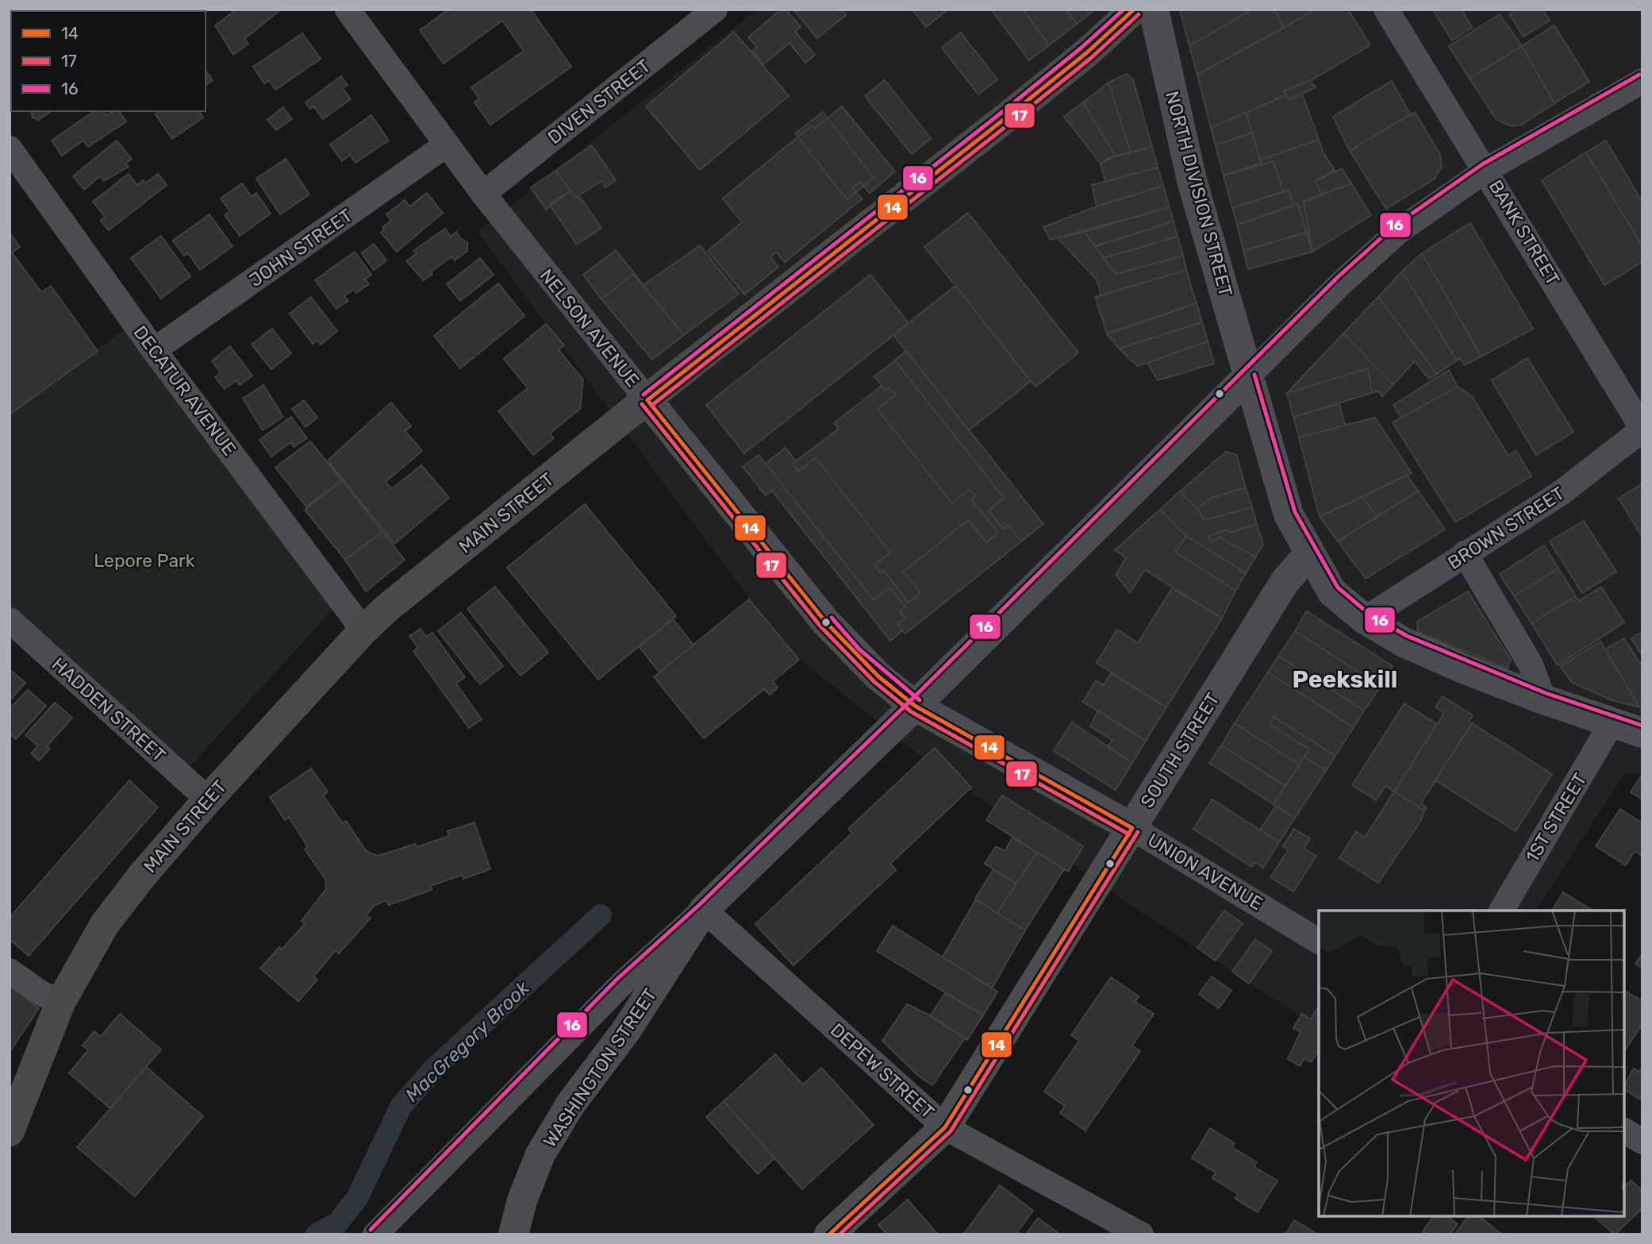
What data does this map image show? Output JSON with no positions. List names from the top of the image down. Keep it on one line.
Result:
{"streets":{"main road":["MAIN STREET"],"street":["DIVEN STREET","NORTH DIVISION STREET","BANK STREET","JOHN STREET","NELSON AVENUE","DECATUR AVENUE","BROWN STREET","HADDEN STREET","SOUTH STREET","1ST STREET","UNION AVENUE","WASHINGTON STREET","DEPEW STREET"]},"crossings":[["DIVEN STREET","NELSON AVENUE"],["NORTH DIVISION STREET","BROWN STREET"],["NORTH DIVISION STREET","SOUTH STREET"],["NORTH DIVISION STREET","1ST STREET"],["NORTH DIVISION STREET","WASHINGTON STREET"],["BANK STREET","BROWN STREET"],["JOHN STREET","NELSON AVENUE"],["JOHN STREET","DECATUR AVENUE"],["NELSON AVENUE","MAIN STREET"],["NELSON AVENUE","UNION AVENUE"],["NELSON AVENUE","WASHINGTON STREET"],["DECATUR AVENUE","MAIN STREET"],["MAIN STREET","HADDEN STREET"],["SOUTH STREET","UNION AVENUE"],["SOUTH STREET","DEPEW STREET"],["UNION AVENUE","WASHINGTON STREET"],["WASHINGTON STREET","DEPEW STREET"]],"districts":["Peekskill"],"water":["MacGregory Brook"],"parks":["Lepore Park"],"lines":["transit line 14","transit line 16","transit line 17"],"legend":["14","17","16"]}
